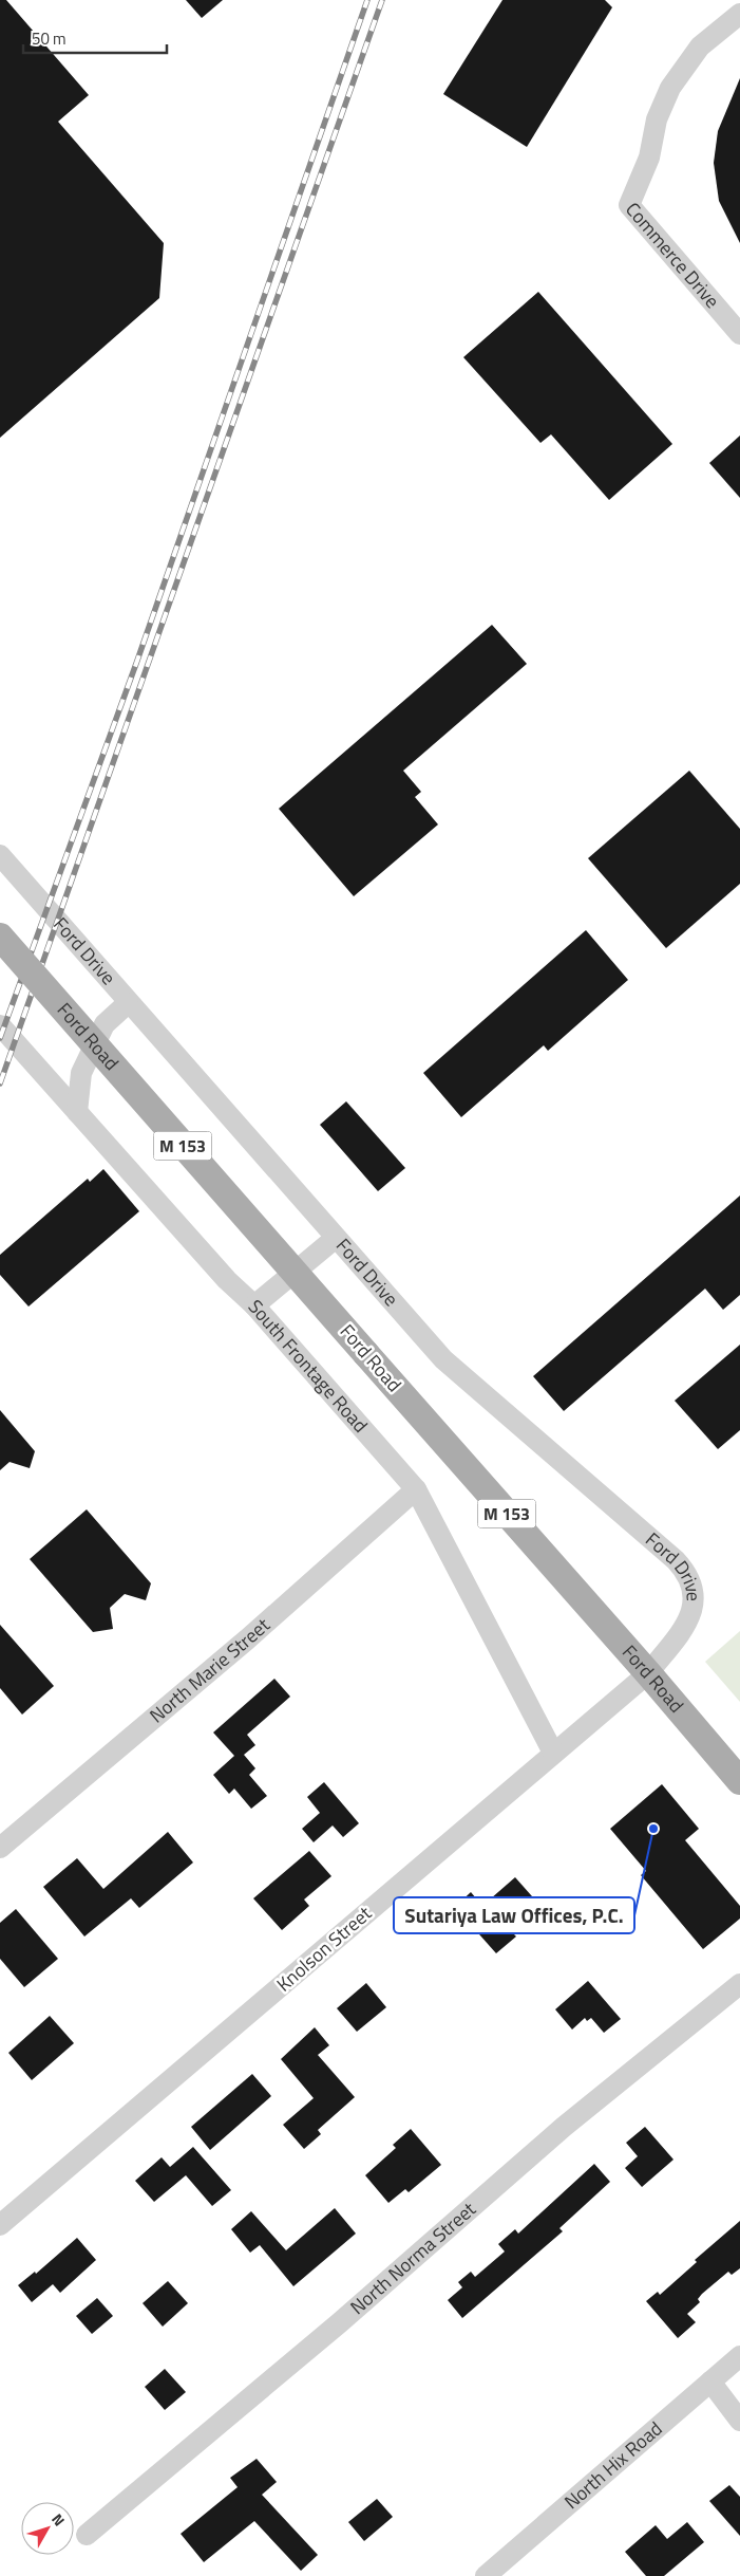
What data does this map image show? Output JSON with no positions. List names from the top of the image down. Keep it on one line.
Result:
{"streets":{"main road":["Ford Road","M 153"],"street":["Commerce Drive","Ford Drive","South Frontage Road","North Marie Street","Knolson Street","North Norma Street","North Hix Road"]},"crossings":[["Ford Drive","Ford Road"],["Ford Drive","Knolson Street"],["Ford Road","Knolson Street"],["South Frontage Road","North Marie Street"],["South Frontage Road","Knolson Street"]],"places":["Sutariya Law Offices, P.C."],"scale_bar":"50 m","north":"top right"}
